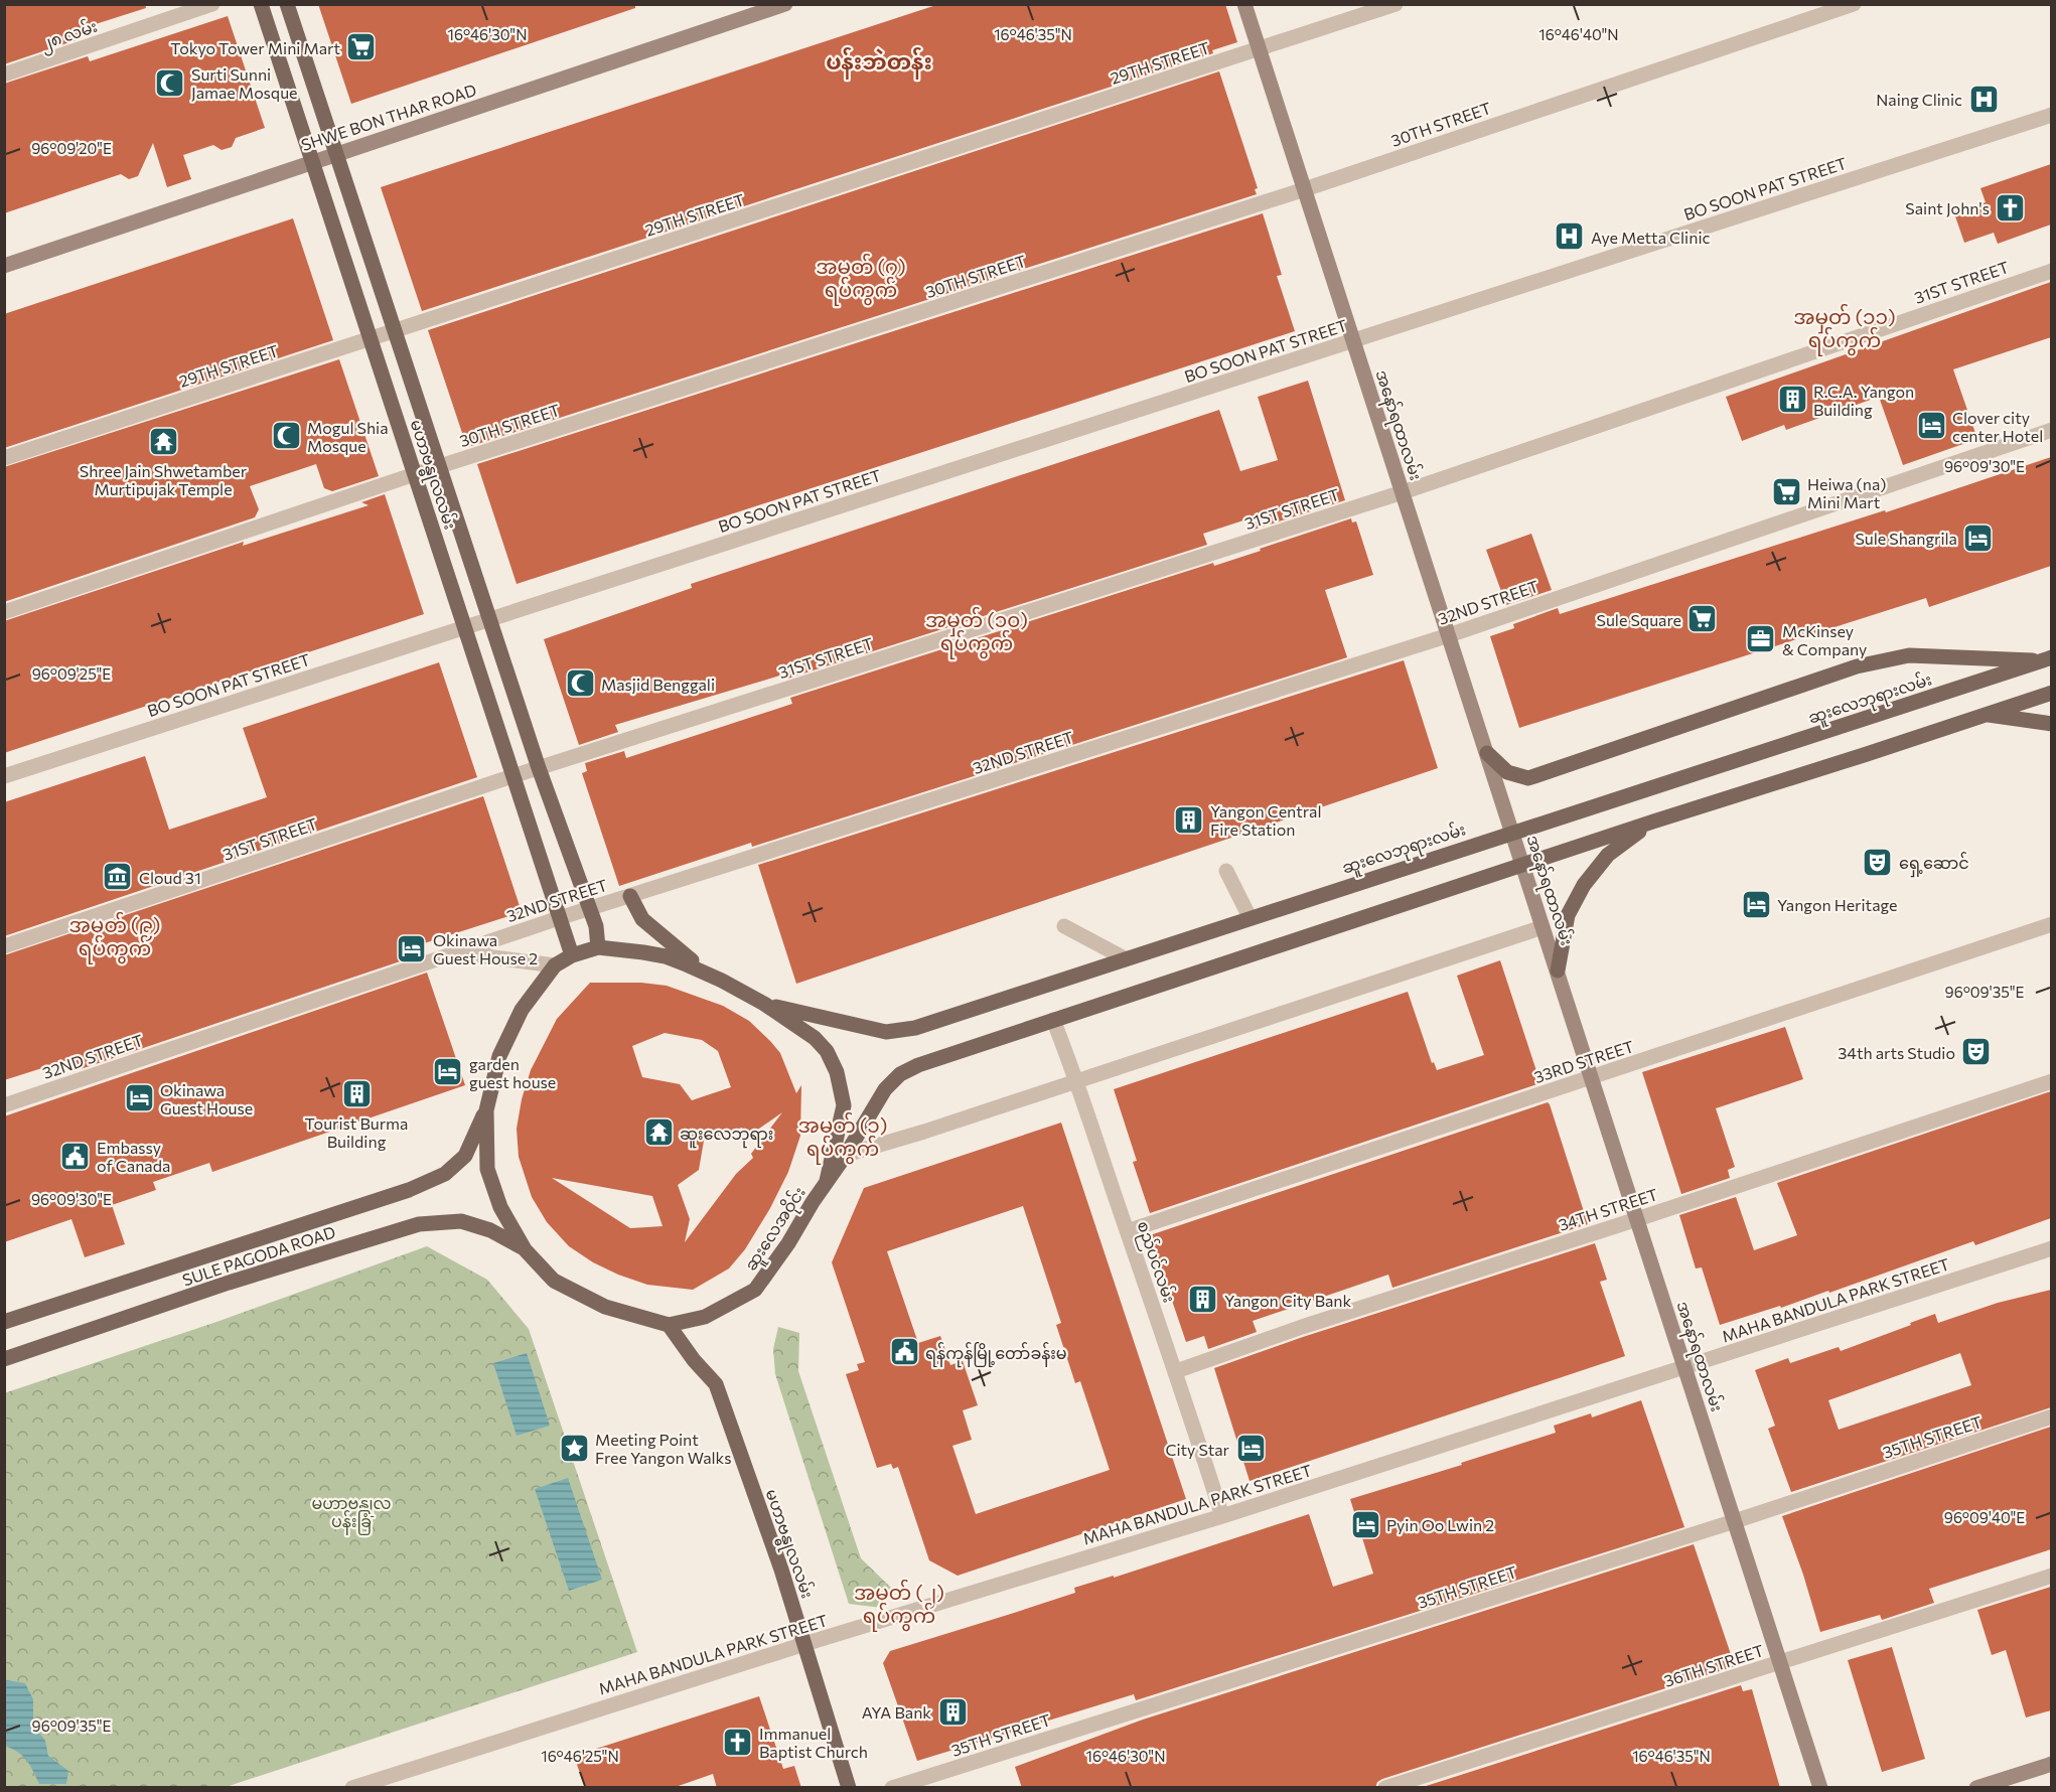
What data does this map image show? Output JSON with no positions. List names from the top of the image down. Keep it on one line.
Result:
{"streets":{"main road":["SHWE BON THAR ROAD","အနော်ရထာလမ်း","မဟာဗန္ဓုလလမ်း","ဆူးလေဘုရားလမ်း","ဆူးလေအဝိုင်း","SULE PAGODA ROAD"],"street":["၂၈ လမ်း","29TH STREET","30TH STREET","BO SOON PAT STREET","31ST STREET","32ND STREET","33RD STREET","34TH STREET","စည်ပင်လမ်း","MAHA BANDULA PARK STREET","35TH STREET","36TH STREET"]},"crossings":[["29TH STREET","အနော်ရထာလမ်း"],["29TH STREET","မဟာဗန္ဓုလလမ်း"],["SHWE BON THAR ROAD","မဟာဗန္ဓုလလမ်း"],["30TH STREET","အနော်ရထာလမ်း"],["30TH STREET","မဟာဗန္ဓုလလမ်း"],["BO SOON PAT STREET","အနော်ရထာလမ်း"],["BO SOON PAT STREET","မဟာဗန္ဓုလလမ်း"],["31ST STREET","အနော်ရထာလမ်း"],["31ST STREET","မဟာဗန္ဓုလလမ်း"],["အနော်ရထာလမ်း","32ND STREET"],["အနော်ရထာလမ်း","ဆူးလေဘုရားလမ်း"],["အနော်ရထာလမ်း","33RD STREET"],["အနော်ရထာလမ်း","34TH STREET"],["အနော်ရထာလမ်း","MAHA BANDULA PARK STREET"],["အနော်ရထာလမ်း","35TH STREET"],["အနော်ရထာလမ်း","36TH STREET"],["မဟာဗန္ဓုလလမ်း","32ND STREET"],["မဟာဗန္ဓုလလမ်း","ဆူးလေအဝိုင်း"],["မဟာဗန္ဓုလလမ်း","MAHA BANDULA PARK STREET"],["ဆူးလေဘုရားလမ်း","ဆူးလေအဝိုင်း"],["33RD STREET","စည်ပင်လမ်း"],["34TH STREET","စည်ပင်လမ်း"],["ဆူးလေအဝိုင်း","SULE PAGODA ROAD"],["စည်ပင်လမ်း","MAHA BANDULA PARK STREET"]],"districts":["ပန်းဘဲတန်း","အမှတ် (၇) ရပ်ကွက်","အမှတ် (၁၁) ရပ်ကွက်","အမှတ် (၁၀) ရပ်ကွက်","အမှတ် (၉) ရပ်ကွက်","အမှတ် (၁) ရပ်ကွက်","အမှတ် (၂) ရပ်ကွက်"],"parks":["မဟာဗန္ဓုလ ပန်းခြံ"],"places":{"supermarket":["Tokyo Tower Mini Mart","Heiwa (na) Mini Mart","Sule Square"],"mosque":["Surti Sunni Jamae Mosque","Mogul Shia Mosque","Masjid Benggali"],"hospital":["Naing Clinic","Aye Metta Clinic"],"church":["Saint John's","Immanuel Baptist Church"],"building":["R.C.A. Yangon Building","Yangon Central Fire Station","Tourist Burma Building","Yangon City Bank","AYA Bank"],"hotel":["Clover city center Hotel","Sule Shangrila","Yangon Heritage","Okinawa Guest House 2","garden guest house","Okinawa Guest House","City Star","Pyin Oo Lwin 2"],"temple":["Shree Jain Shwetamber Murtipujak Temple","ဆူးလေဘုရား"],"office":["McKinsey & Company"],"theatre":["ရှေ့ဆောင်","34th arts Studio"],"museum":["Cloud 31"],"public building":["Embassy of Canada","ရန်ကုန်မြို့တော်ခန်းမ"],"place":["Meeting Point Free Yangon Walks"]},"coordinates":["16°46'40\"N","16°46'30\"N","16°46'35\"N","96°09'20\"E","96°09'30\"E","96°09'25\"E","96°09'35\"E","96°09'40\"E","16°46'25\"N"]}
